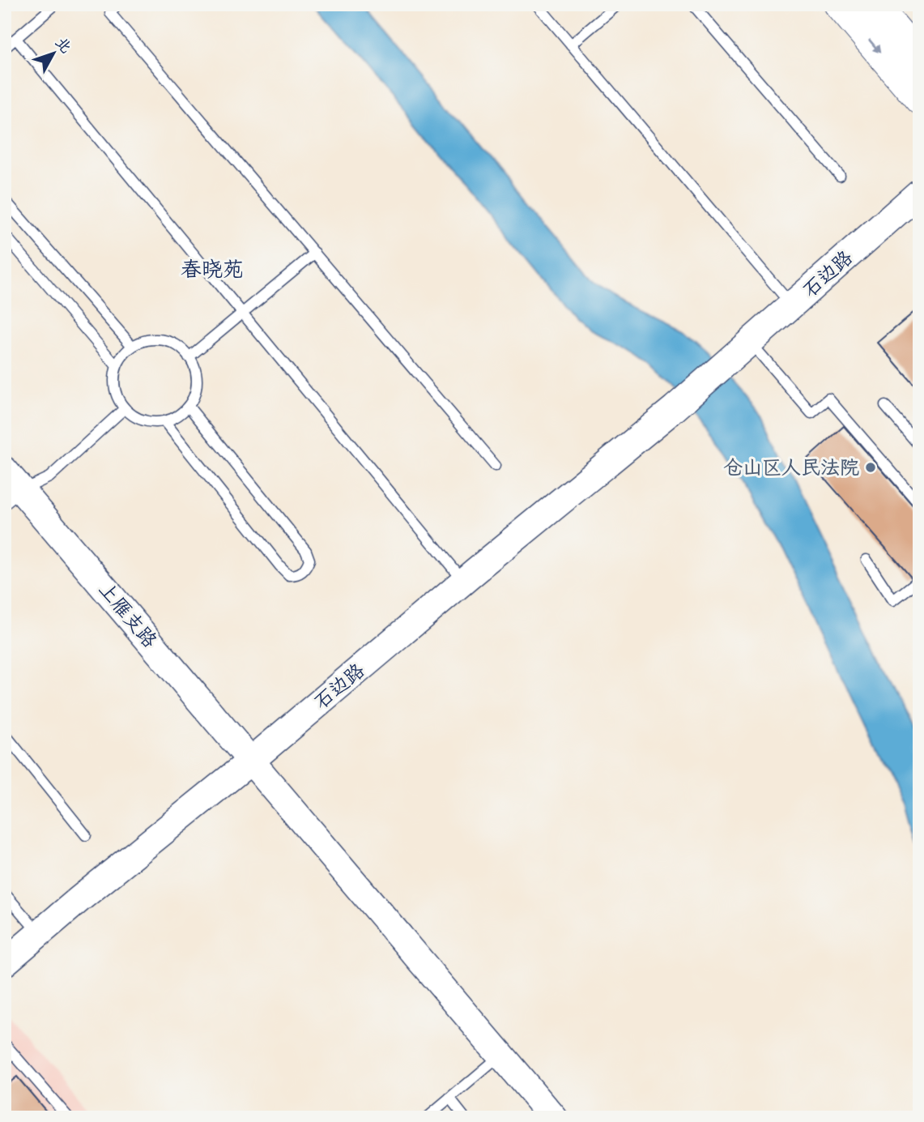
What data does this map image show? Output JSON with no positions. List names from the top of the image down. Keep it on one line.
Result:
{"streets":{"street":["石边路","上雁支路"]},"crossings":[["石边路","上雁支路"]],"districts":["春晓苑"],"places":["仓山区人民法院"],"north":"top right"}
